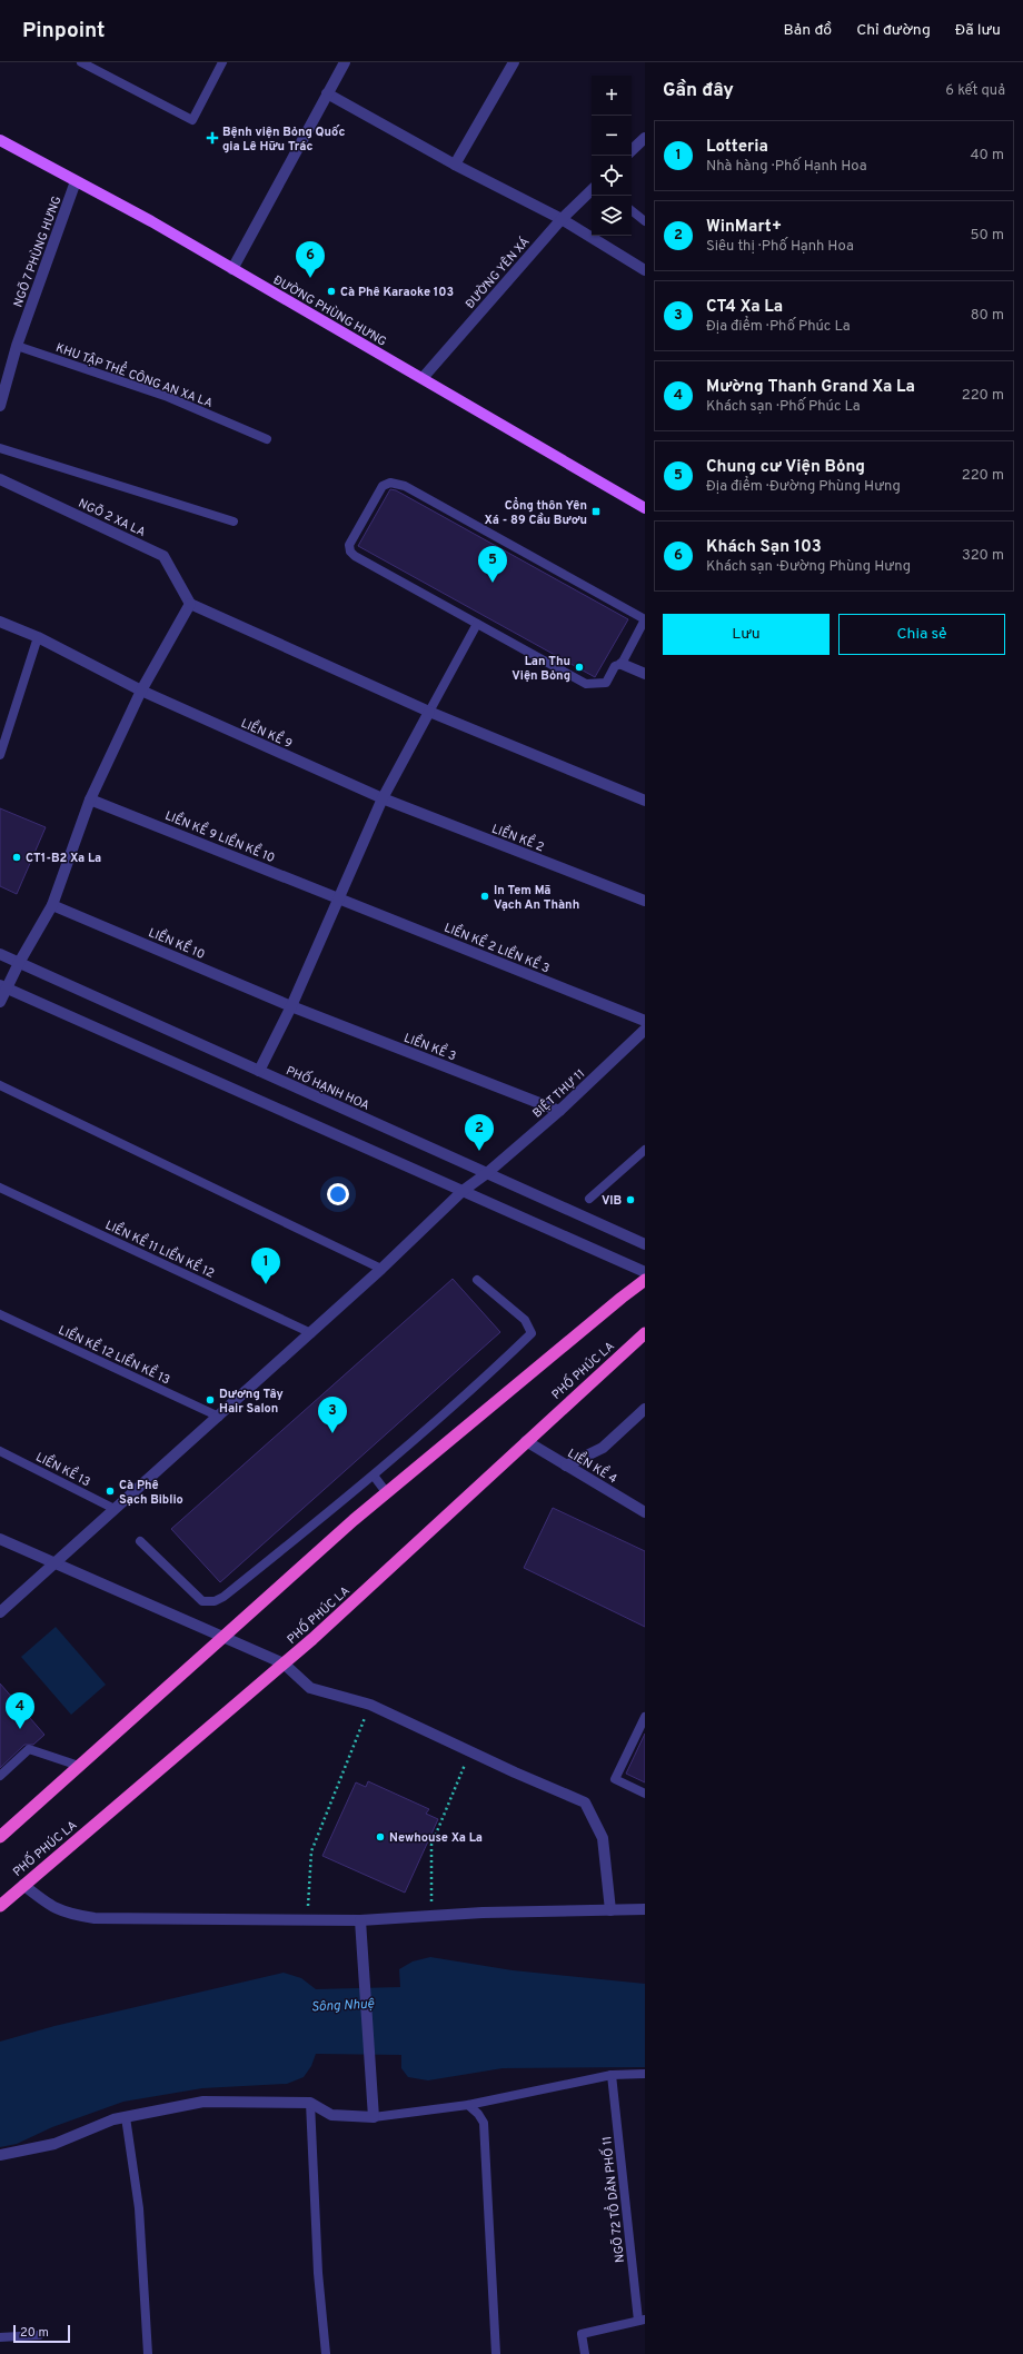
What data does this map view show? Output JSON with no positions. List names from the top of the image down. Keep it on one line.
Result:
{"streets":{"highway":["PHỐ PHÚC LA"],"main road":["ĐƯỜNG PHÙNG HƯNG"],"street":["NGÕ 7 PHÙNG HƯNG","ĐƯỜNG YÊN XÁ","NGÕ 2 XA LA","LIỀN KỀ 9","LIỀN KỀ 9 LIỀN KỀ 10","LIỀN KỀ 2","LIỀN KỀ 10","LIỀN KỀ 2 LIỀN KỀ 3","LIỀN KỀ 3","PHỐ HẠNH HOA","BIỆT THỰ 11","LIỀN KỀ 4"],"lane":["KHU TẬP THỂ CÔNG AN XA LA","LIỀN KỀ 11 LIỀN KỀ 12","LIỀN KỀ 12 LIỀN KỀ 13","LIỀN KỀ 13","NGÕ 72 TỔ DÂN PHỐ 11"]},"crossings":[["NGÕ 7 PHÙNG HƯNG","ĐƯỜNG PHÙNG HƯNG"],["NGÕ 7 PHÙNG HƯNG","KHU TẬP THỂ CÔNG AN XA LA"],["ĐƯỜNG YÊN XÁ","ĐƯỜNG PHÙNG HƯNG"],["LIỀN KỀ 9","LIỀN KỀ 2"],["LIỀN KỀ 9 LIỀN KỀ 10","LIỀN KỀ 2 LIỀN KỀ 3"],["LIỀN KỀ 10","LIỀN KỀ 3"],["LIỀN KỀ 3","BIỆT THỰ 11"],["PHỐ HẠNH HOA","BIỆT THỰ 11"],["BIỆT THỰ 11","LIỀN KỀ 11 LIỀN KỀ 12"],["BIỆT THỰ 11","LIỀN KỀ 12 LIỀN KỀ 13"],["BIỆT THỰ 11","LIỀN KỀ 13"],["PHỐ PHÚC LA","LIỀN KỀ 4"]],"water":["Sông Nhuệ"],"places":{"health":["Bệnh viện Bỏng Quốc gia Lê Hữu Trác"],"other":["Cà Phê Karaoke 103","Lan Thu Viện Bỏng","CT1-B2 Xa La","In Tem Mã Vạch An Thành","VIB","Dương Tây Hair Salon","Cà Phê Sạch Biblio","Newhouse Xa La"],"transit":["Cổng thôn Yên Xá - 89 Cầu Bươu"]},"scale_bar":"20 m","page":{"header":"Pinpoint","nav":["Bản đồ","Chỉ đường","Đã lưu"],"heading":["Gần đây","6 kết quả"],"map_buttons":["+","−"],"list":[{"mark":"1","name":"Lotteria","note":"Nhà hàng · Phố Hạnh Hoa","value":"40 m"},{"mark":"2","name":"WinMart+","note":"Siêu thị · Phố Hạnh Hoa","value":"50 m"},{"mark":"3","name":"CT4 Xa La","note":"Địa điểm · Phố Phúc La","value":"80 m"},{"mark":"4","name":"Mường Thanh Grand Xa La","note":"Khách sạn · Phố Phúc La","value":"220 m"},{"mark":"5","name":"Chung cư Viện Bỏng","note":"Địa điểm · Đường Phùng Hưng","value":"220 m"},{"mark":"6","name":"Khách Sạn 103","note":"Khách sạn · Đường Phùng Hưng","value":"320 m"}],"pins":["6","5","2","1","3","4"],"buttons":["Lưu","Chia sẻ"],"scale":"20 m"}}
